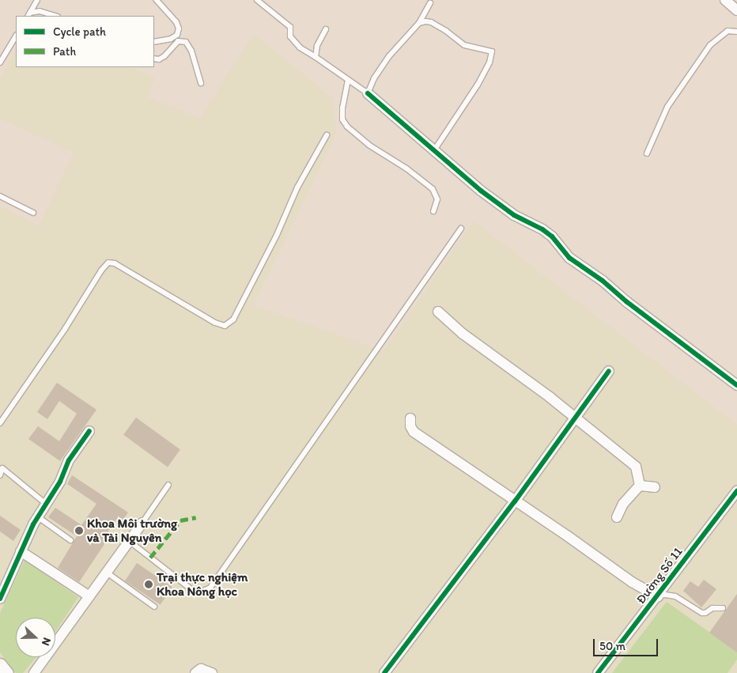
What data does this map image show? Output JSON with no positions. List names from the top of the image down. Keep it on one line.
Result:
{"streets":{"street":["Đường Số 11"]},"places":["Khoa Môi trường và Tài Nguyên","Trại thực nghiệm Khoa Nông học"],"legend":["Cycle path","Path"],"scale_bar":"50 m","north":"right"}
